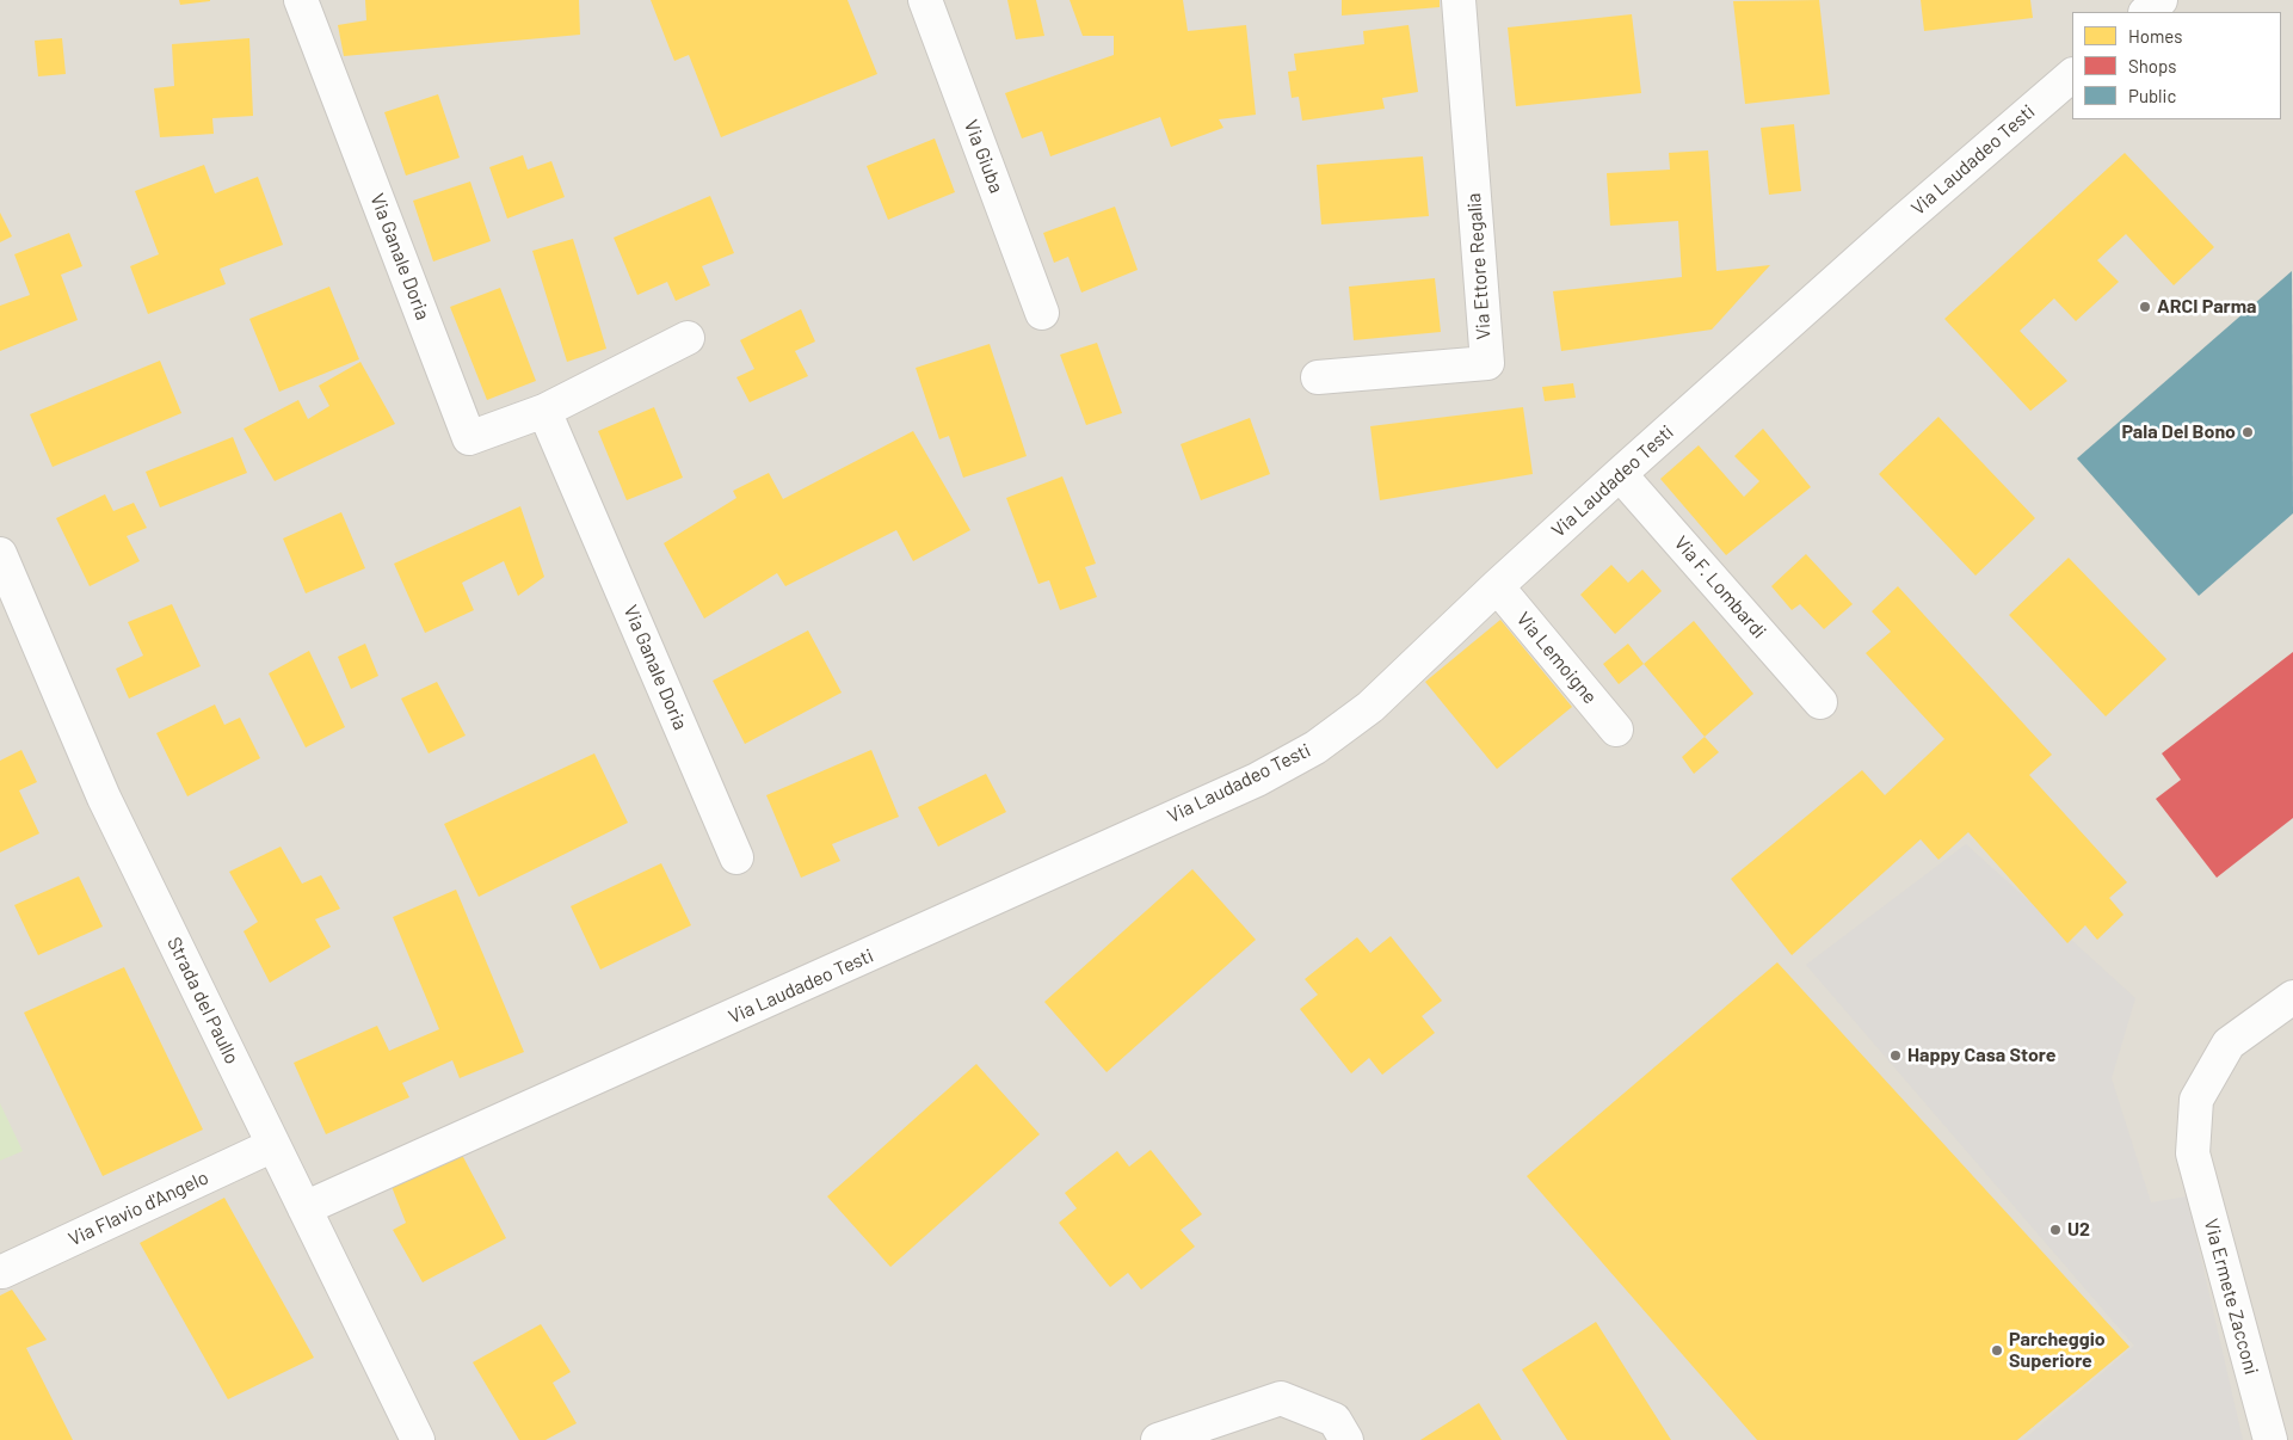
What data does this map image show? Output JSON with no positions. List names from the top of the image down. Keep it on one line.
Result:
{"streets":{"street":["Via Giuba","Via Laudadeo Testi","Via Ganale Doria","Via Ettore Regalia","Via F. Lombardi","Via Lemoigne","Strada del Paullo","Via Flavio d'Angelo","Via Ermete Zacconi"]},"crossings":[["Via Laudadeo Testi","Via F. Lombardi"],["Via Laudadeo Testi","Via Lemoigne"],["Via Laudadeo Testi","Strada del Paullo"],["Strada del Paullo","Via Flavio d'Angelo"]],"places":["ARCI Parma","Pala Del Bono","Happy Casa Store","U2","Parcheggio Superiore"],"legend":["Homes","Shops","Public"]}
